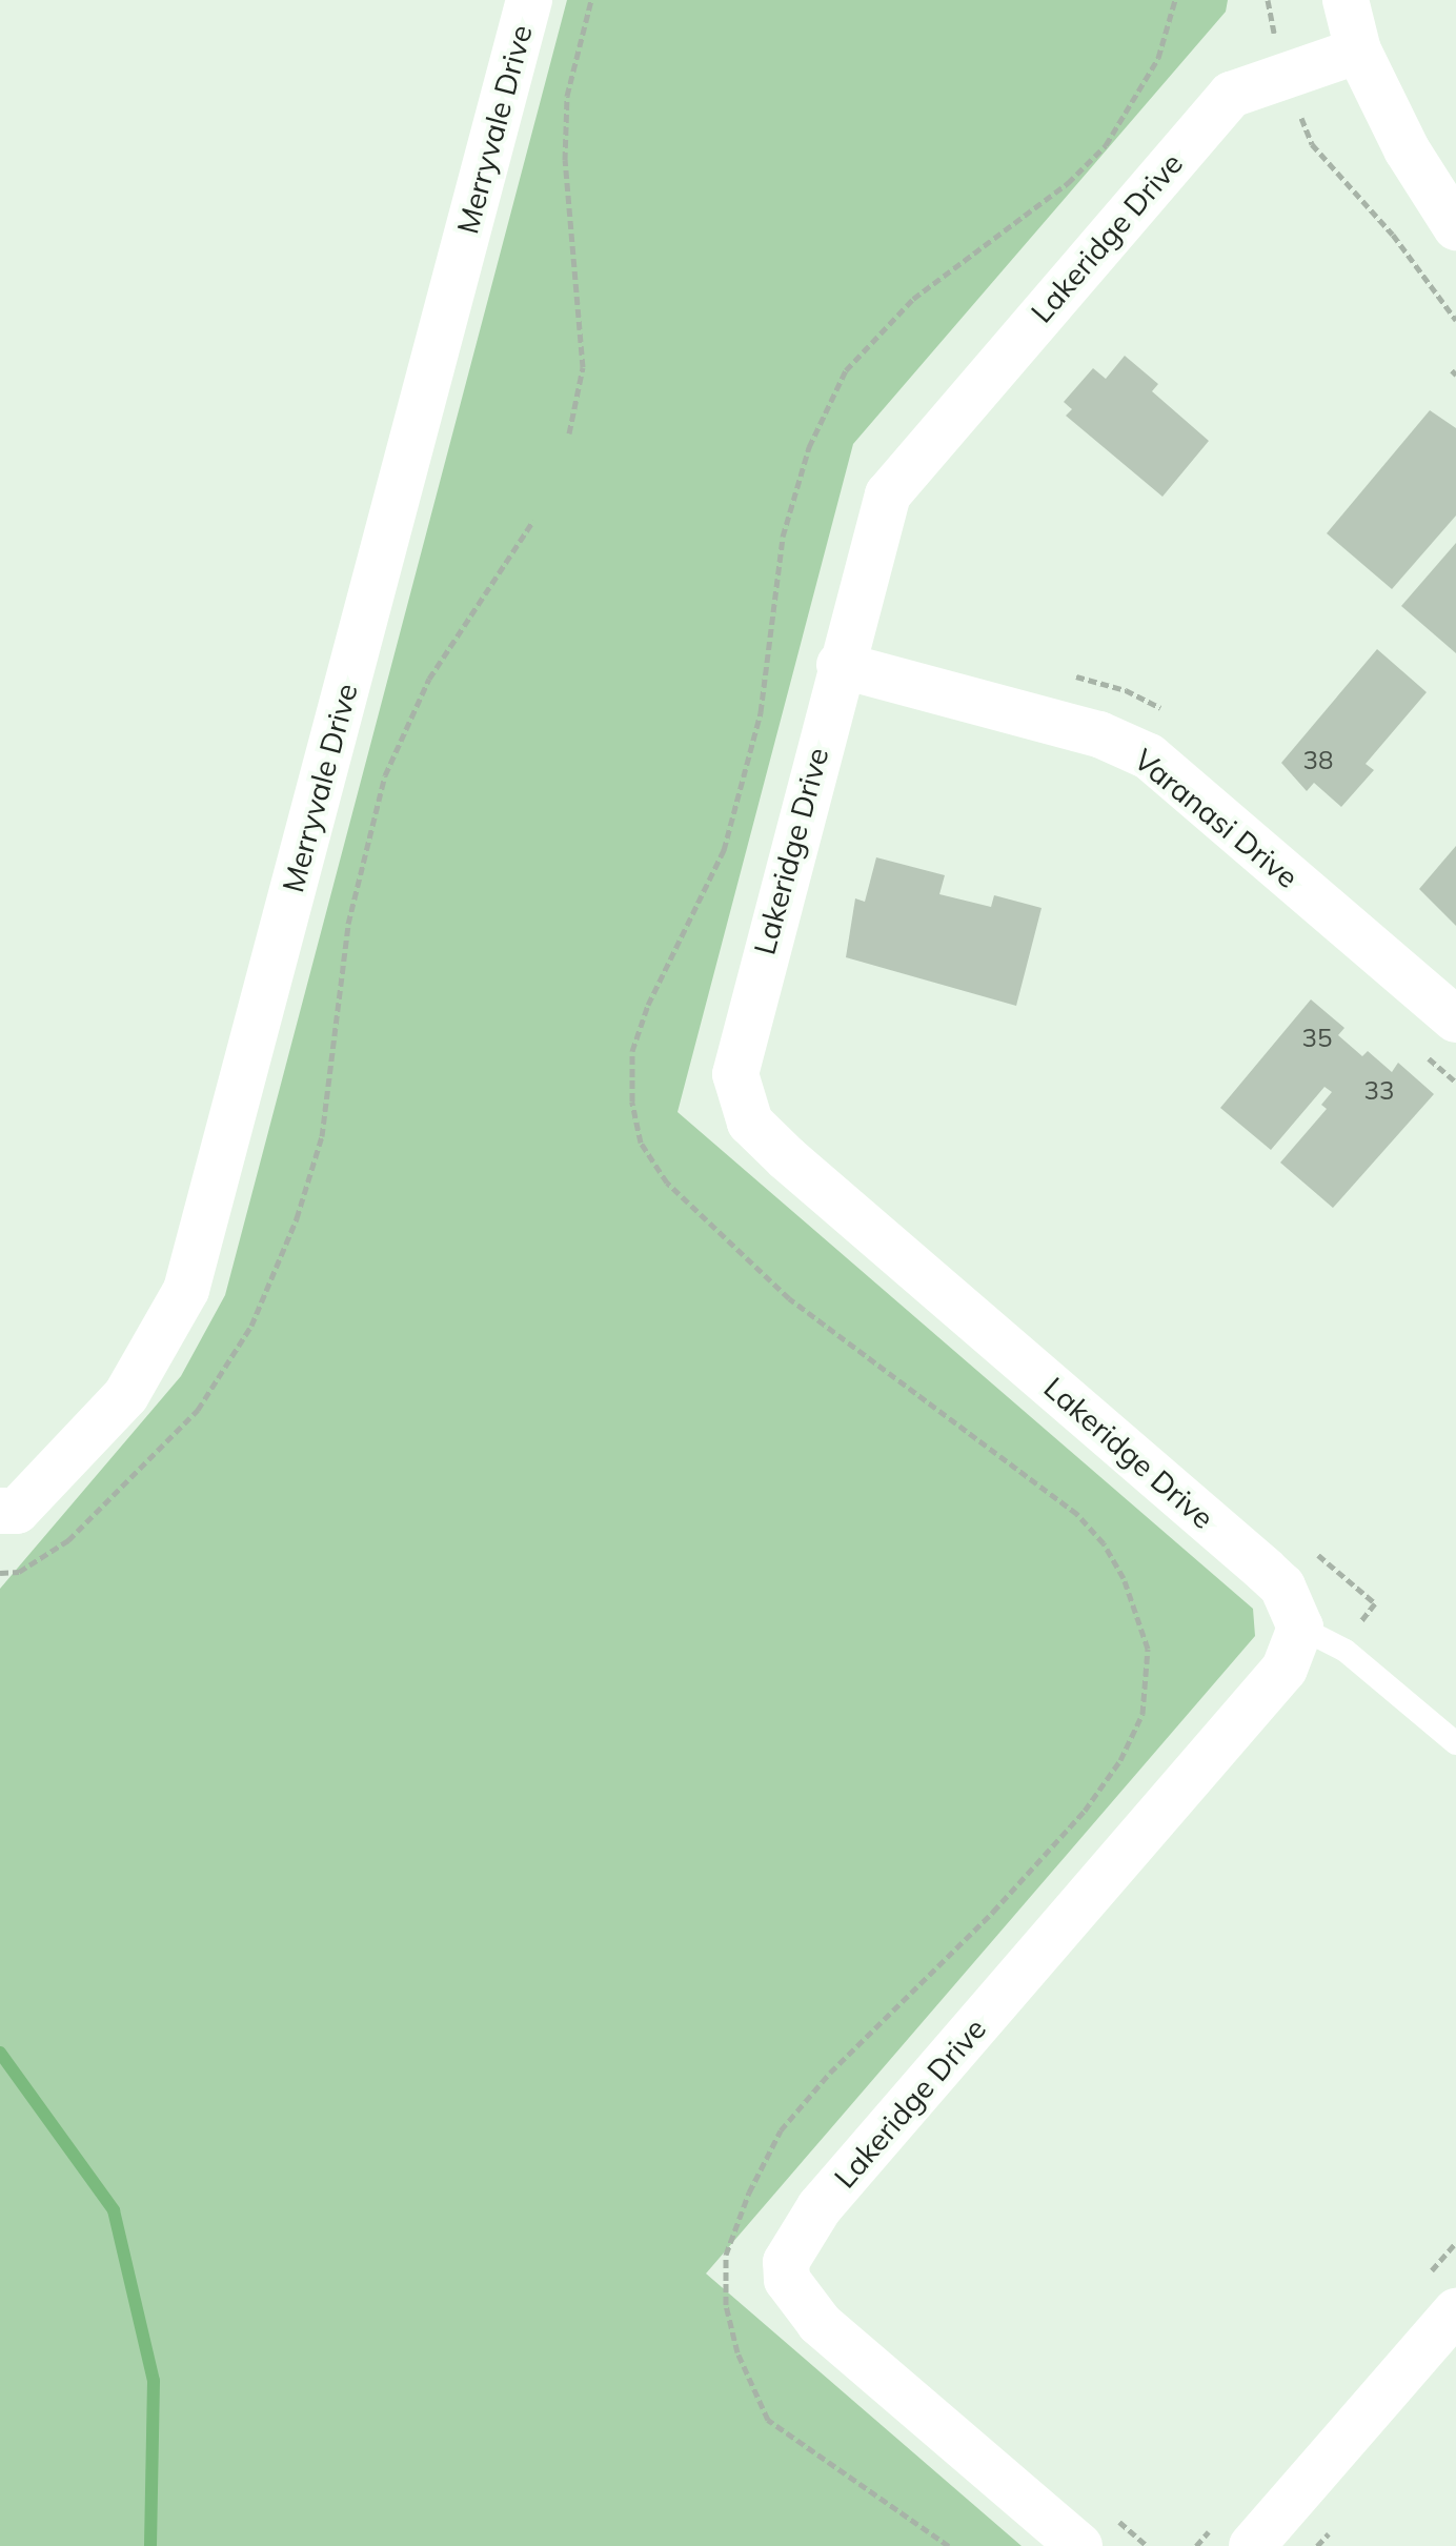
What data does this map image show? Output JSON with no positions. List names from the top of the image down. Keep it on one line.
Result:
{"streets":{"street":["Merryvale Drive","Lakeridge Drive","Varanasi Drive"]},"crossings":[["Lakeridge Drive","Varanasi Drive"]],"house_numbers":["38","35","33"]}
